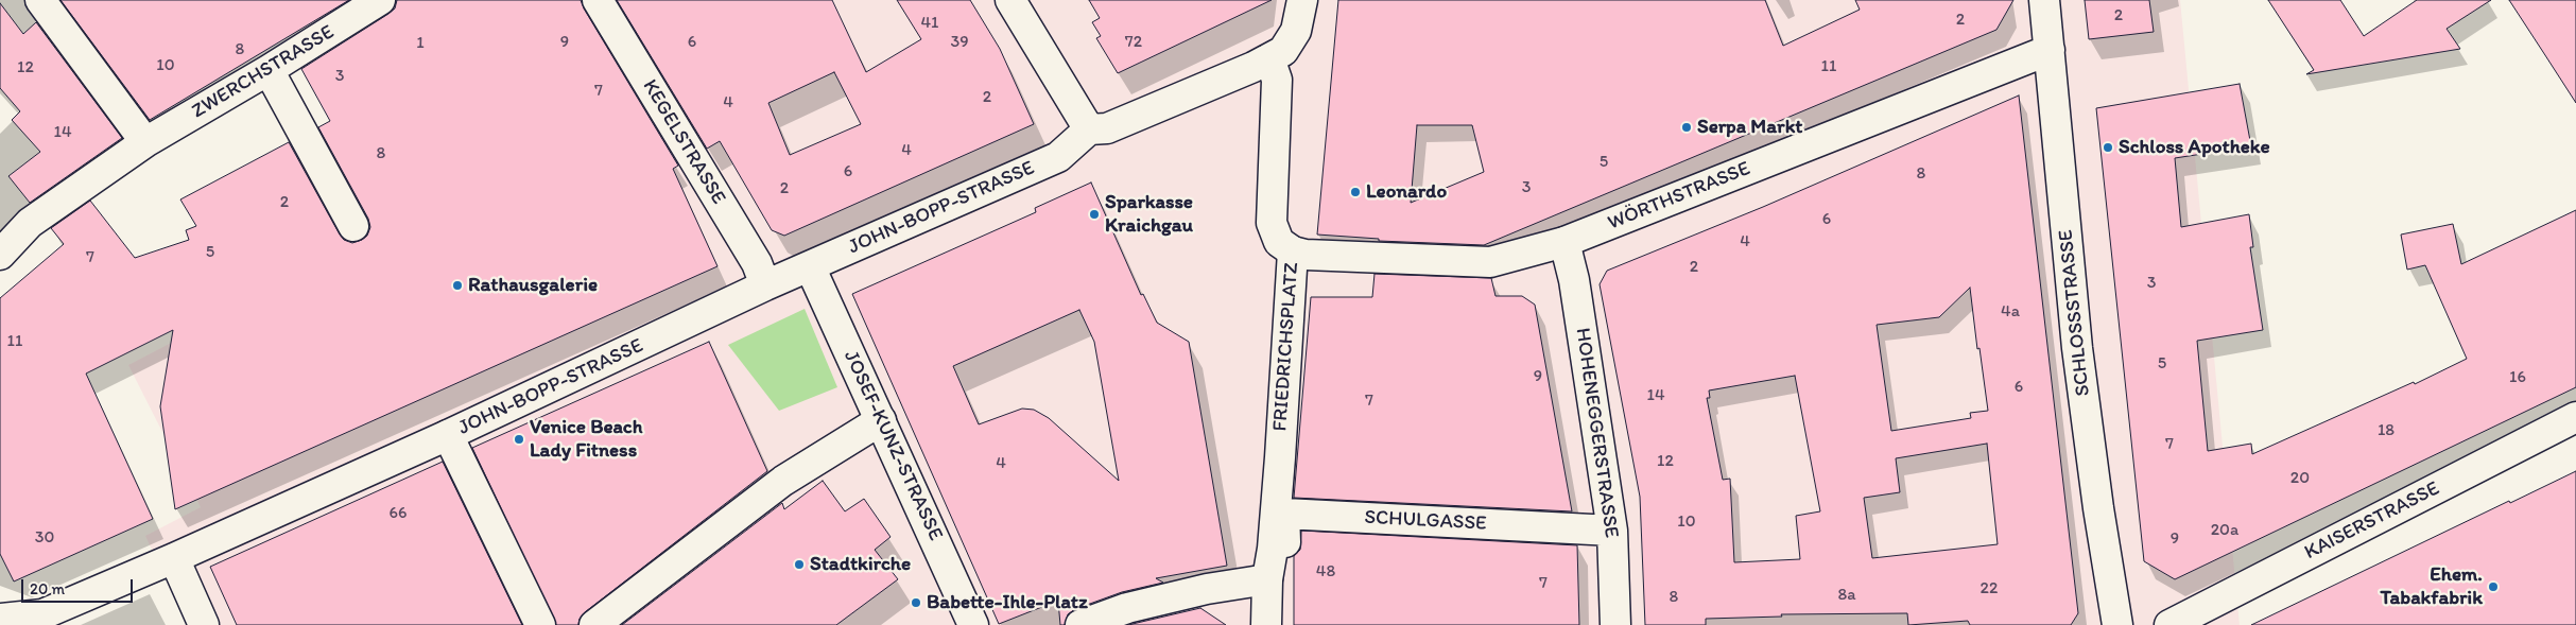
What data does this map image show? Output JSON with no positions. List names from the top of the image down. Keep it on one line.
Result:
{"streets":{"street":["ZWERCHSTRASSE","KEGELSTRASSE","WÖRTHSTRASSE","JOHN-BOPP-STRASSE","SCHLOSSSTRASSE","FRIEDRICHSPLATZ","HOHENEGGERSTRASSE","JOSEF-KUNZ-STRASSE","SCHULGASSE","KAISERSTRASSE"]},"crossings":[["KEGELSTRASSE","JOHN-BOPP-STRASSE"],["WÖRTHSTRASSE","SCHLOSSSTRASSE"],["WÖRTHSTRASSE","FRIEDRICHSPLATZ"],["WÖRTHSTRASSE","HOHENEGGERSTRASSE"],["JOHN-BOPP-STRASSE","JOSEF-KUNZ-STRASSE"],["FRIEDRICHSPLATZ","SCHULGASSE"],["HOHENEGGERSTRASSE","SCHULGASSE"]],"places":["Serpa Markt","Schloss Apotheke","Leonardo","Sparkasse Kraichgau","Rathausgalerie","Venice Beach Lady Fitness","Stadtkirche","Ehem. Tabakfabrik","Babette-Ihle-Platz"],"house_numbers":["2","2","41","9","6","39","72","1","8","10","11","12","3","7","2","4","14","4","8","5","6","8","3","2","2","6","4","5","7","2","3","4a","11","5","9","16","6","14","7","18","7","12","4","20","66","10","20a","30","9","48","7","22","8a","8"],"scale_bar":"20 m"}
